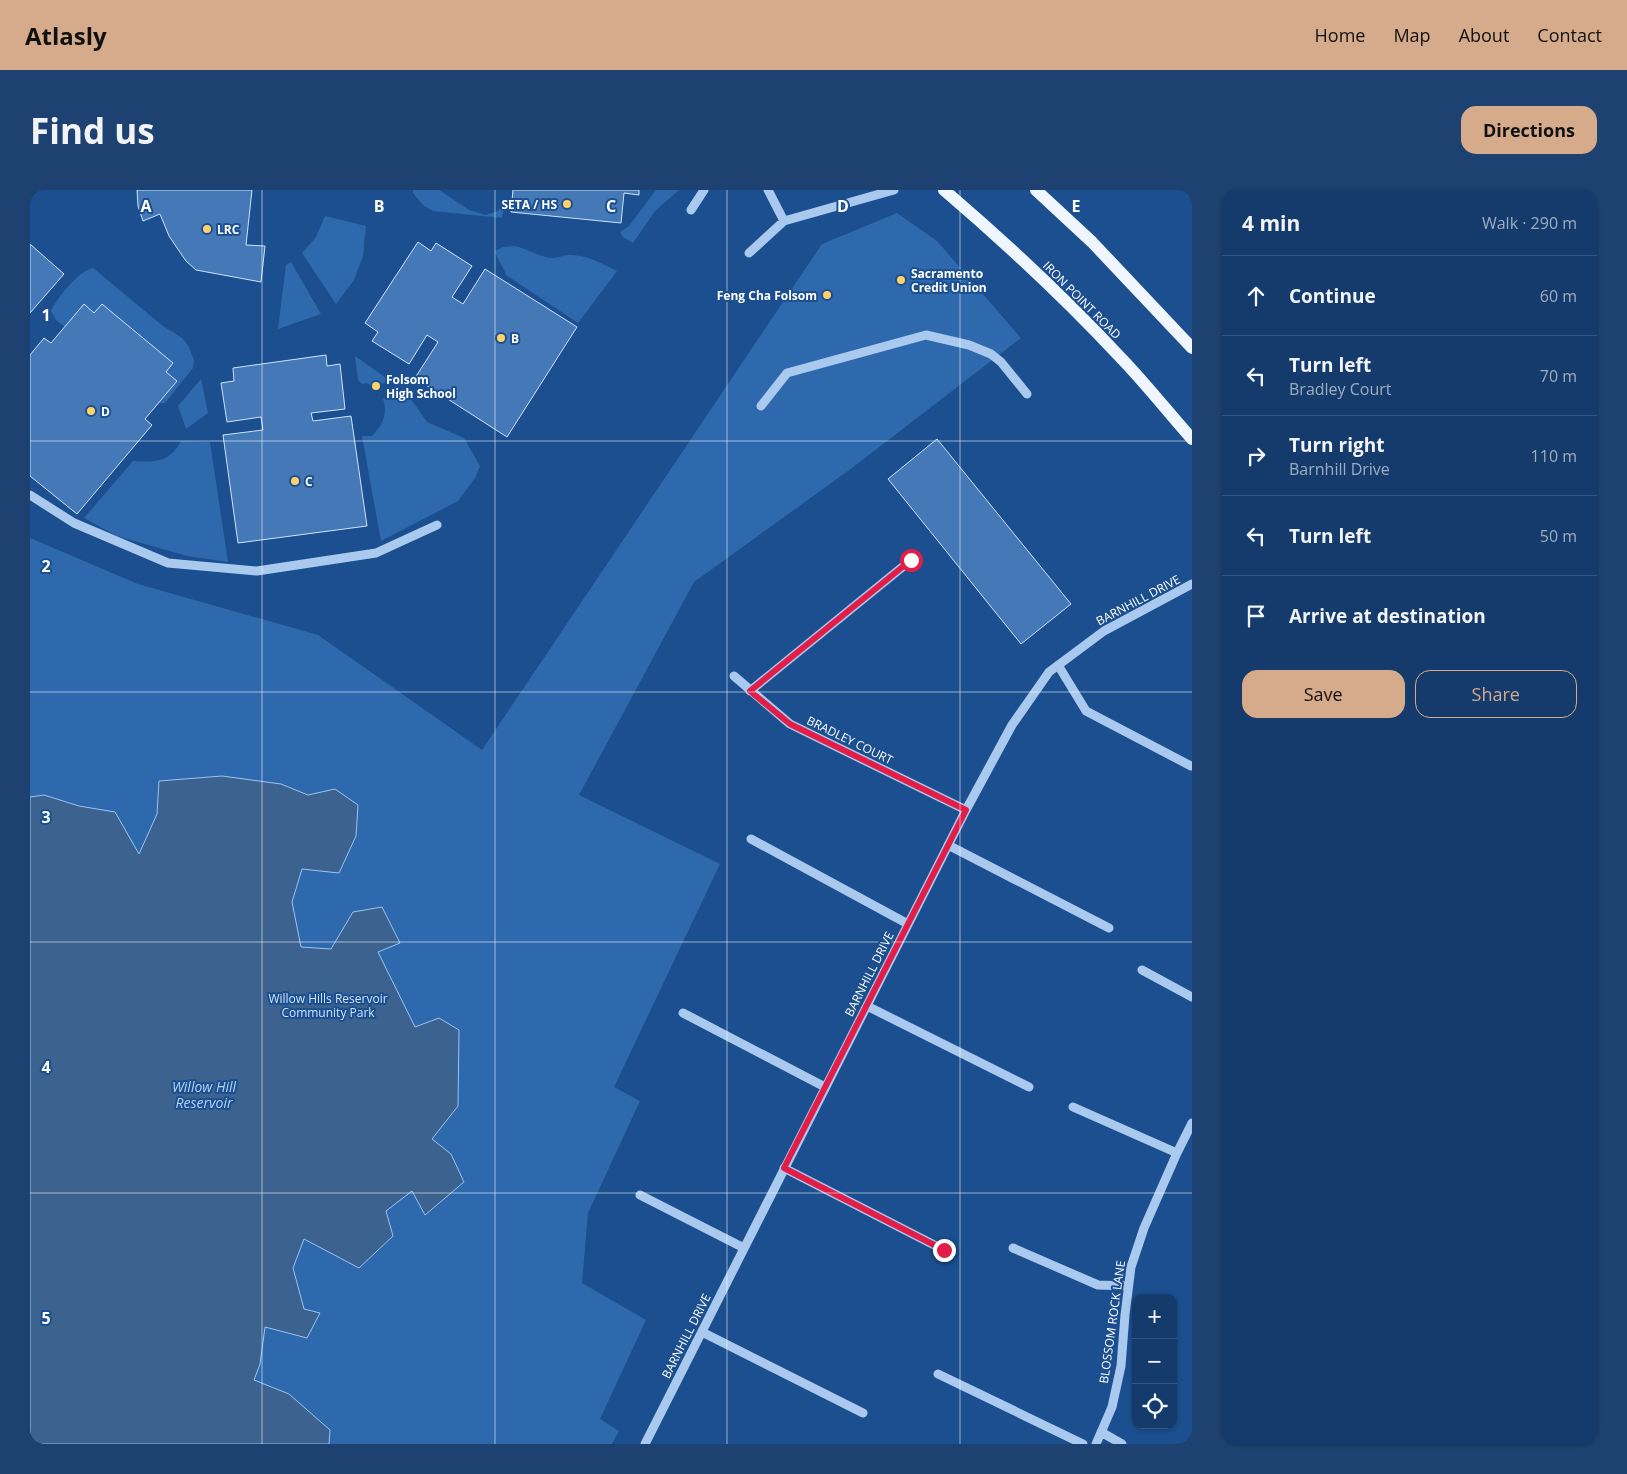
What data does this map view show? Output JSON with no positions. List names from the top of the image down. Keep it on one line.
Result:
{"streets":{"main road":["IRON POINT ROAD"],"street":["BARNHILL DRIVE","BRADLEY COURT","BLOSSOM ROCK LANE"]},"crossings":[["BARNHILL DRIVE","BRADLEY COURT"]],"water":["Willow Hill Reservoir"],"parks":["Willow Hills Reservoir Community Park"],"places":["SETA / HS","LRC","Sacramento Credit Union","Feng Cha Folsom","B","Folsom High School","D","C"],"page":{"header":"Atlasly","nav":["Home","Map","About","Contact"],"buttons":["Directions",["Save","Share"]],"title":"Find us","heading":["4 min","Walk · 290 m"],"list":[["Continue","60 m"],["Turn left","Bradley Court","70 m"],["Turn right","Barnhill Drive","110 m"],["Turn left","50 m"],"Arrive at destination"],"map_buttons":["+","−"]},"grid":{"columns":["A","B","C","D","E"],"rows":["1","2","3","4","5"]}}
